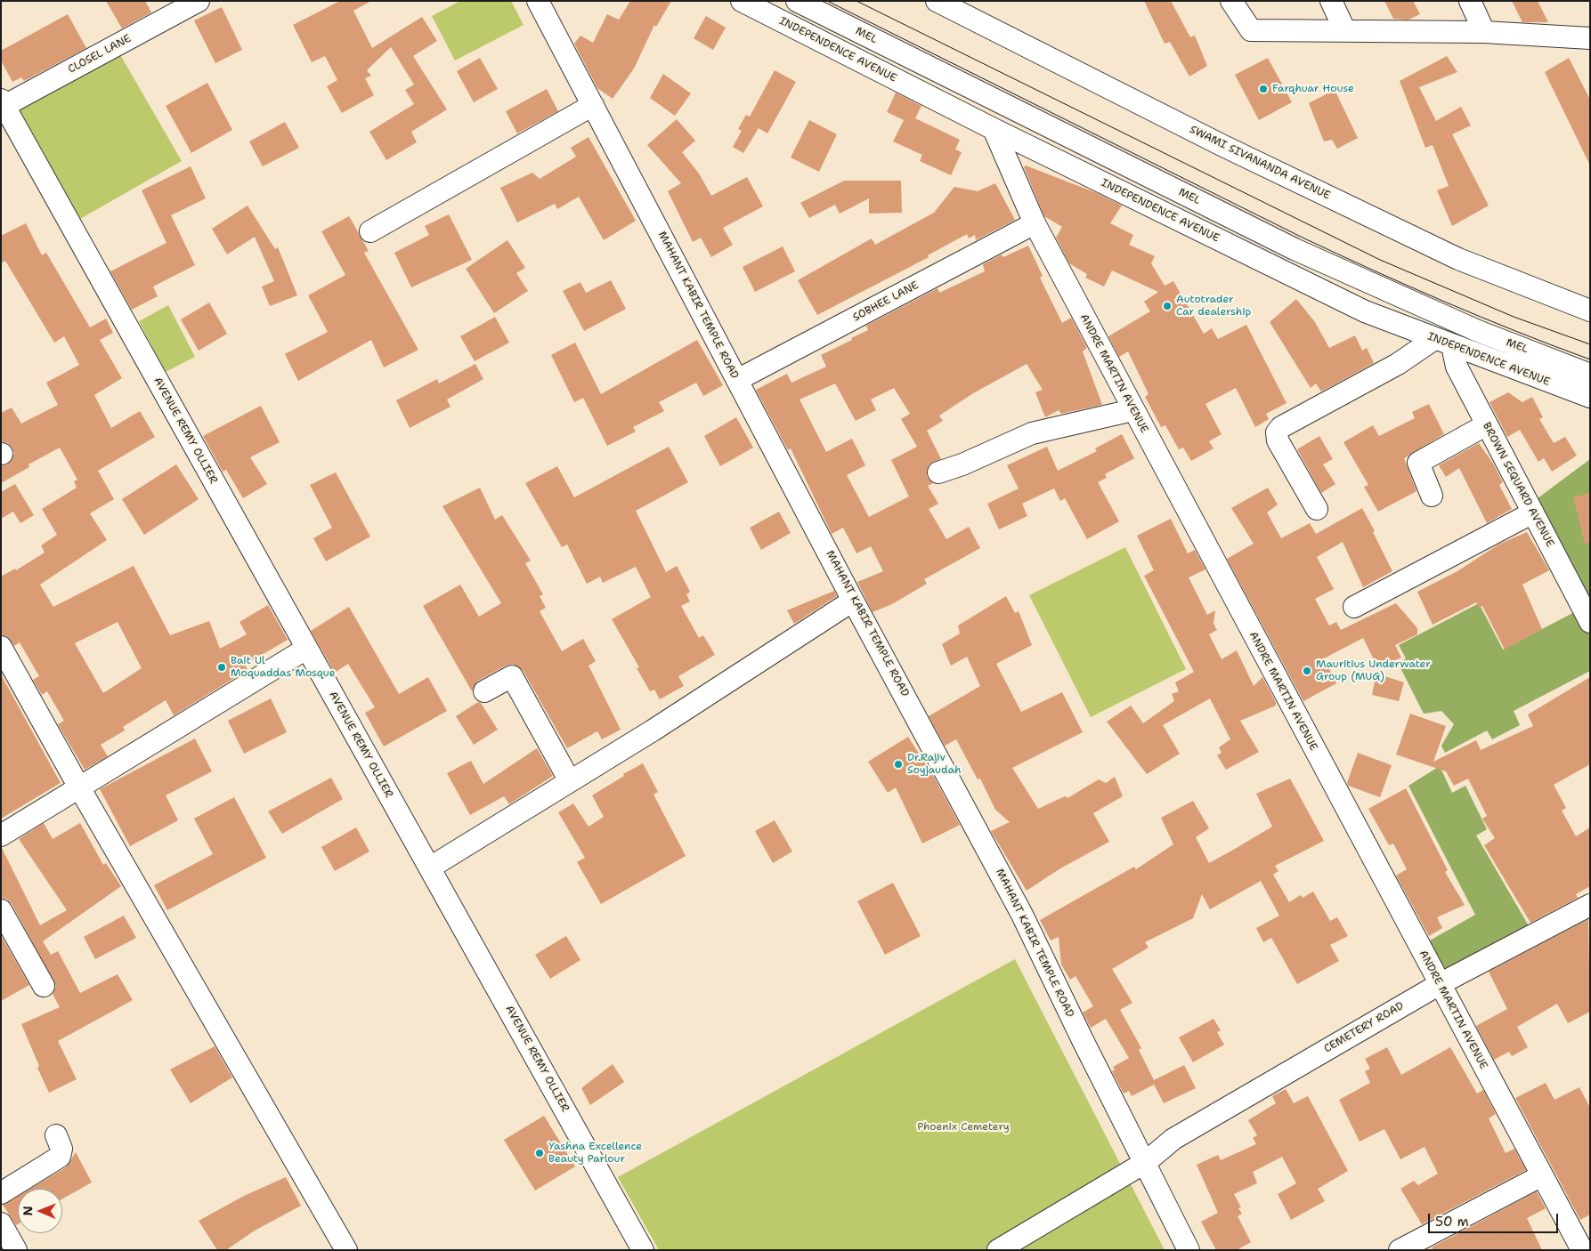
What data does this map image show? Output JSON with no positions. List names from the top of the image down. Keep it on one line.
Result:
{"streets":{"street":["MEL","INDEPENDENCE AVENUE","CLOSEL LANE","SWAMI SIVANANDA AVENUE","SOBHEE LANE","MAHANT KABIR TEMPLE ROAD","ANDRE MARTIN AVENUE","AVENUE REMY OLLIER","BROWN SEQUARD AVENUE","CEMETERY ROAD"]},"crossings":[["INDEPENDENCE AVENUE","ANDRE MARTIN AVENUE"],["INDEPENDENCE AVENUE","BROWN SEQUARD AVENUE"],["CLOSEL LANE","AVENUE REMY OLLIER"],["SOBHEE LANE","MAHANT KABIR TEMPLE ROAD"],["SOBHEE LANE","ANDRE MARTIN AVENUE"],["MAHANT KABIR TEMPLE ROAD","CEMETERY ROAD"],["ANDRE MARTIN AVENUE","CEMETERY ROAD"]],"parks":["Phoenix Cemetery"],"places":["Farqhuar House","Autotrader Car dealership","Bait Ul Moquaddas Mosque","Mauritius Underwater Group (MUG)","Dr.Rajiv Soyjaudah","Yashna Excellence Beauty Parlour"],"scale_bar":"50 m","north":"left"}
